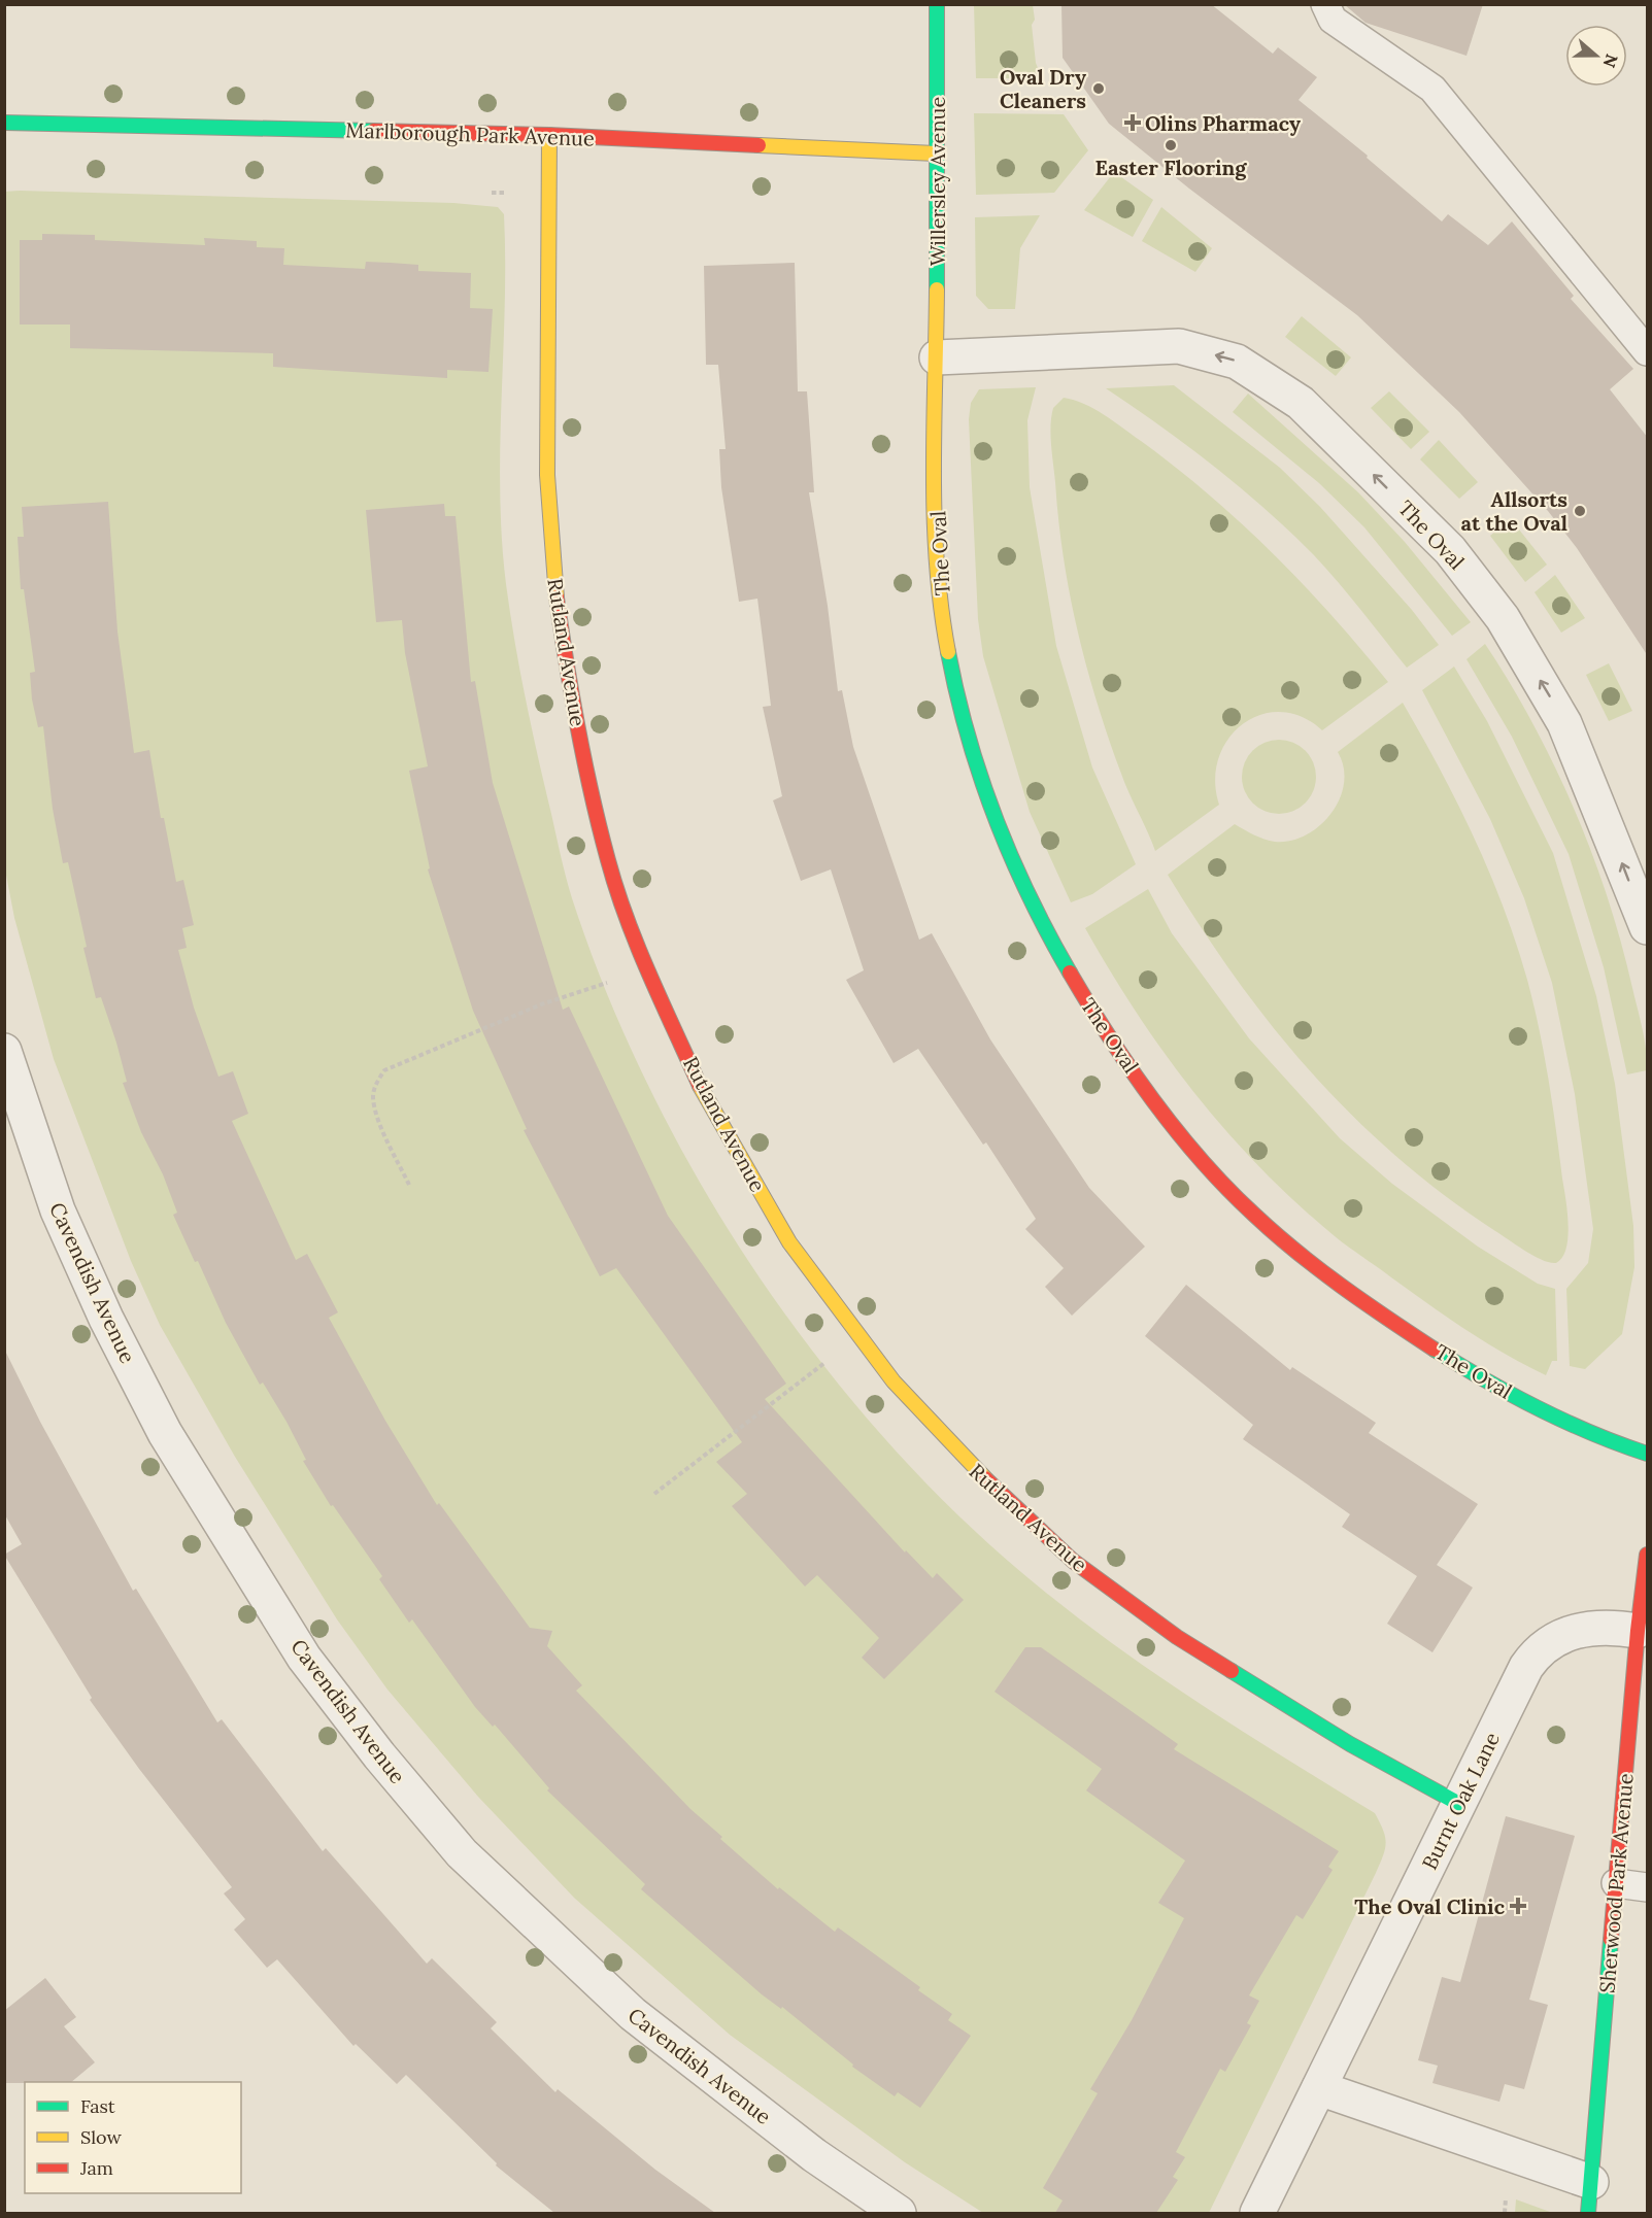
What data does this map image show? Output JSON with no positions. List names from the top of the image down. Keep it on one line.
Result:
{"streets":{"street":["Marlborough Park Avenue","Willersley Avenue","The Oval","Rutland Avenue","Cavendish Avenue","Burnt Oak Lane","Sherwood Park Avenue"]},"crossings":[["Marlborough Park Avenue","Willersley Avenue"],["Marlborough Park Avenue","Rutland Avenue"],["Willersley Avenue","The Oval"],["Rutland Avenue","Burnt Oak Lane"],["Burnt Oak Lane","Sherwood Park Avenue"]],"one_way":["The Oval"],"places":{"other":["Oval Dry Cleaners","Easter Flooring","Allsorts at the Oval"],"health":["Olins Pharmacy","The Oval Clinic"]},"legend":["Fast","Slow","Jam"],"north":"right"}
